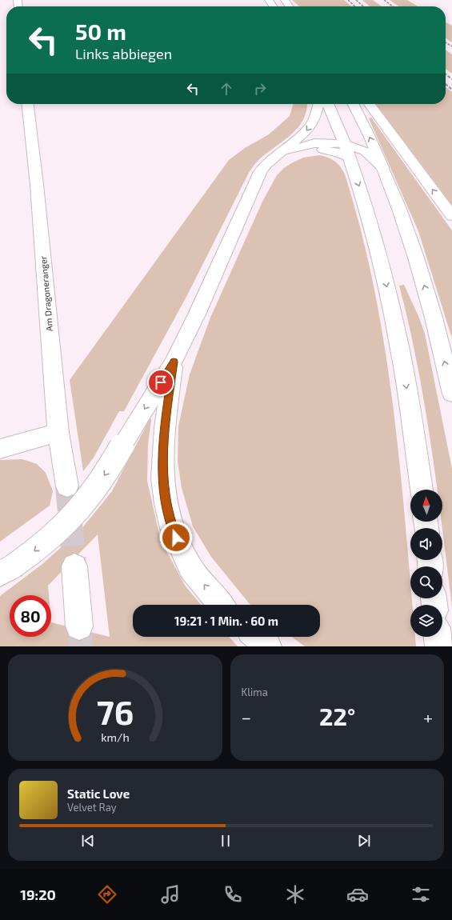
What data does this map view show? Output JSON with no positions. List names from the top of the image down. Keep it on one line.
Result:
{"streets":{"main road":["Am Dragoneranger"]},"north":"top","page":{"turn":["50 m","Links abbiegen"],"limit":"80","trip":"19:21 · 1 Min. · 60 m","tile":"Klima","heat":["−","22°","+"],"song":["Static Love","Velvet Ray"],"tabs":"19:20","gauge":["76","km/h"]}}
